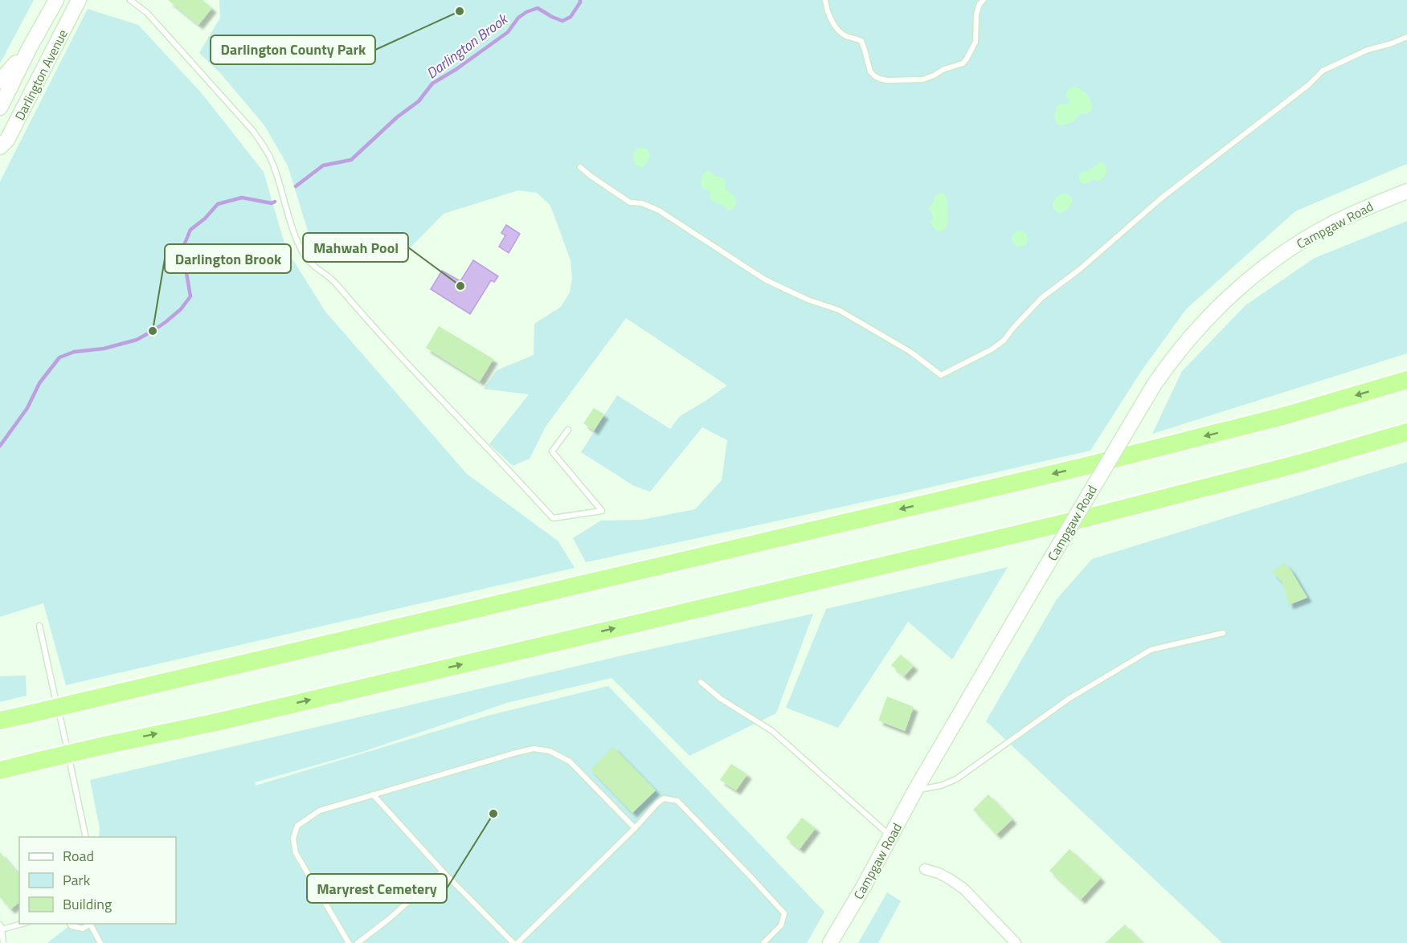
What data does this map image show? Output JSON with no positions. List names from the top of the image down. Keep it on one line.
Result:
{"streets":{"main road":["Darlington Avenue","Campgaw Road"]},"water":["Darlington Brook"],"places":["Darlington County Park","Mahwah Pool","Darlington Brook","Maryrest Cemetery"],"legend":["Road","Park","Building"]}
